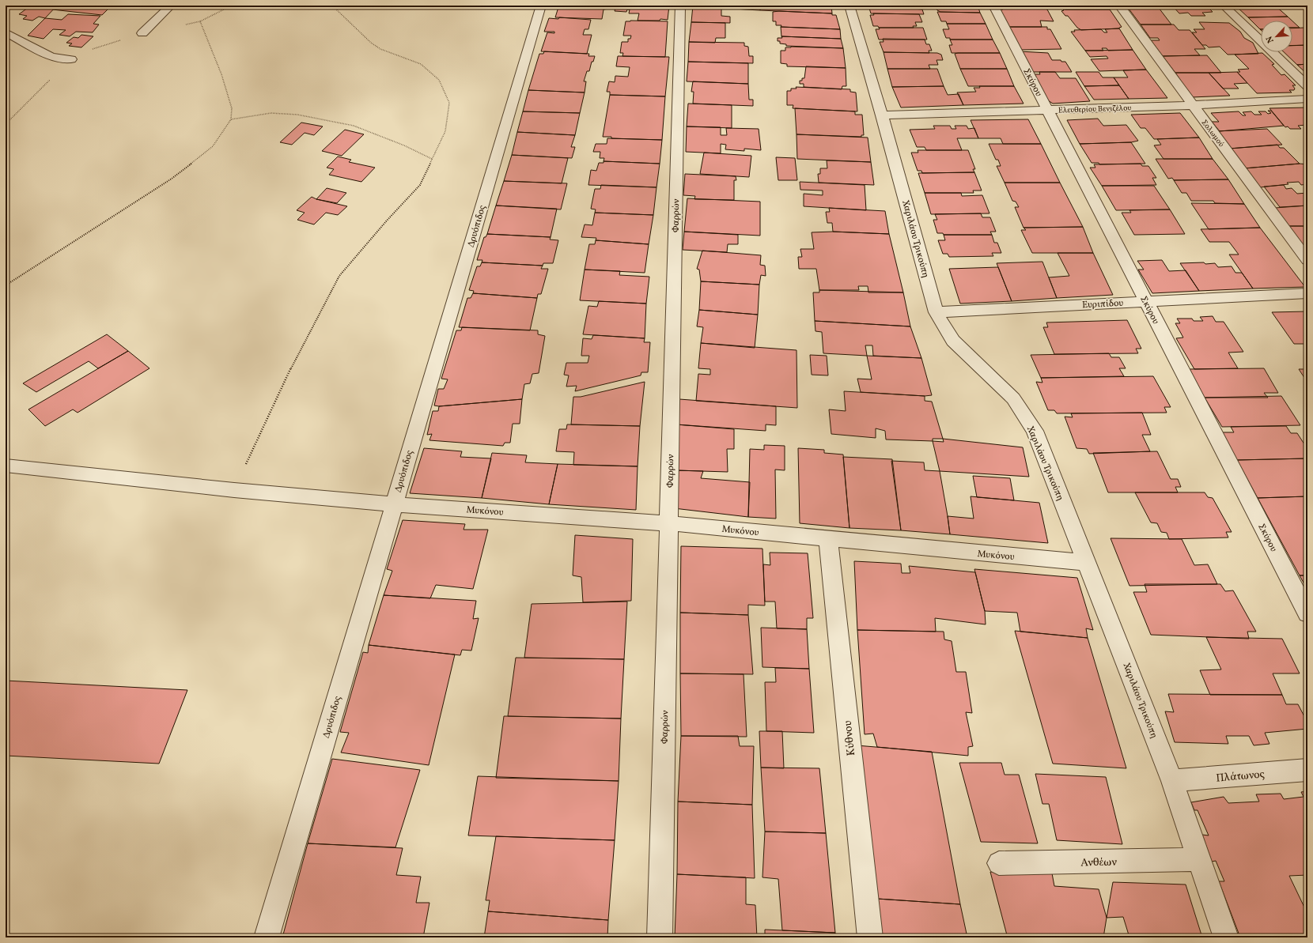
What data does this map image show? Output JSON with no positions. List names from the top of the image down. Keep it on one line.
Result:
{"streets":{"street":["Σκύρου","Ελευθερίου Βενιζέλου","Σολωμού","Φαρρών","Δρυόπιδος","Χαριλάου Τρικούπη","Ευριπίδου","Μυκόνου","Κύθνου","Πλάτωνος","Ανθέων"]},"crossings":[["Σκύρου","Ελευθερίου Βενιζέλου"],["Σκύρου","Ευριπίδου"],["Ελευθερίου Βενιζέλου","Σολωμού"],["Ελευθερίου Βενιζέλου","Χαριλάου Τρικούπη"],["Φαρρών","Μυκόνου"],["Δρυόπιδος","Μυκόνου"],["Χαριλάου Τρικούπη","Ευριπίδου"],["Χαριλάου Τρικούπη","Μυκόνου"],["Χαριλάου Τρικούπη","Πλάτωνος"],["Χαριλάου Τρικούπη","Ανθέων"],["Μυκόνου","Κύθνου"]],"north":"bottom left"}
